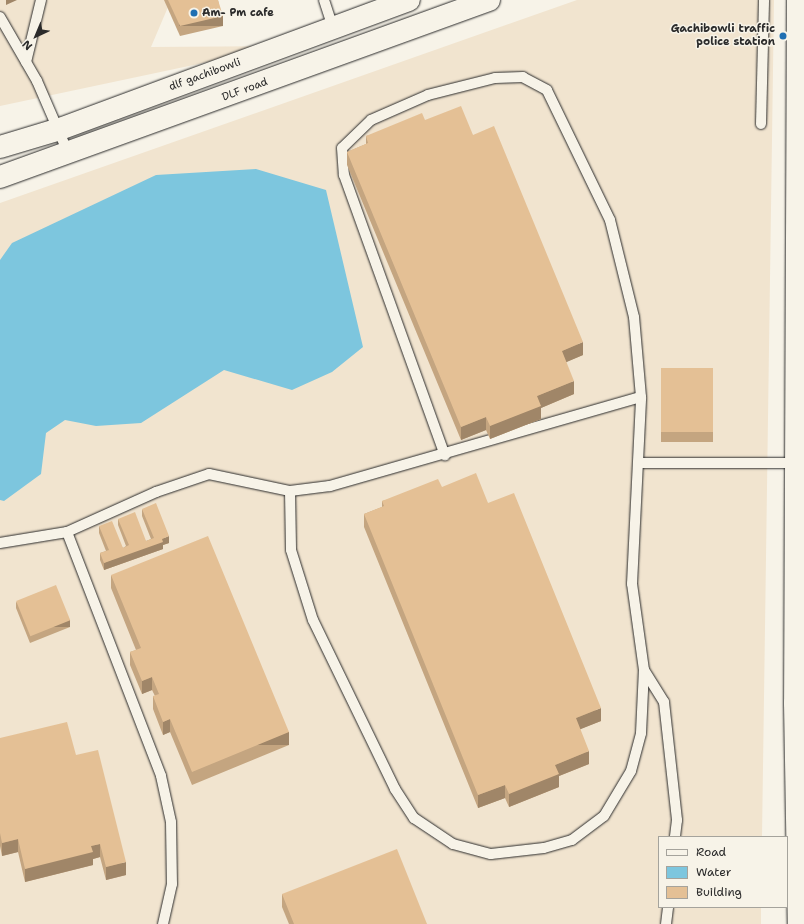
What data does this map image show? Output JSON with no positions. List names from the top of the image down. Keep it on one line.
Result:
{"streets":{"main road":["dlf gachibowli","DLF road"]},"places":["Am- Pm cafe","Gachibowli traffic police station"],"legend":["Road","Water","Building"],"north":"bottom left"}
